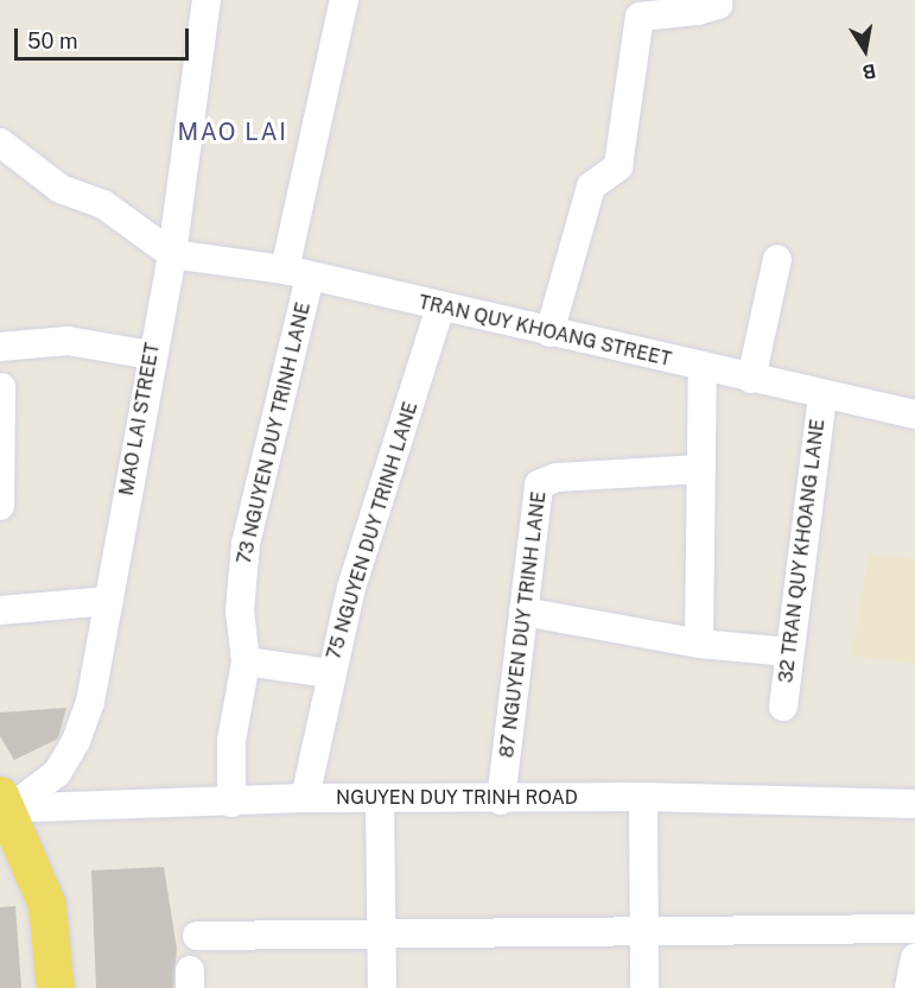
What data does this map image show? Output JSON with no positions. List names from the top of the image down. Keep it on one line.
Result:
{"streets":{"street":["TRAN QUY KHOANG STREET","MAO LAI STREET","73 NGUYEN DUY TRINH LANE","75 NGUYEN DUY TRINH LANE","32 TRAN QUY KHOANG LANE","87 NGUYEN DUY TRINH LANE","NGUYEN DUY TRINH ROAD"]},"crossings":[["TRAN QUY KHOANG STREET","MAO LAI STREET"],["TRAN QUY KHOANG STREET","73 NGUYEN DUY TRINH LANE"],["TRAN QUY KHOANG STREET","75 NGUYEN DUY TRINH LANE"],["TRAN QUY KHOANG STREET","32 TRAN QUY KHOANG LANE"],["MAO LAI STREET","NGUYEN DUY TRINH ROAD"],["73 NGUYEN DUY TRINH LANE","NGUYEN DUY TRINH ROAD"],["75 NGUYEN DUY TRINH LANE","NGUYEN DUY TRINH ROAD"],["87 NGUYEN DUY TRINH LANE","NGUYEN DUY TRINH ROAD"]],"districts":["MAO LAI"],"scale_bar":"50 m","north":"bottom"}
